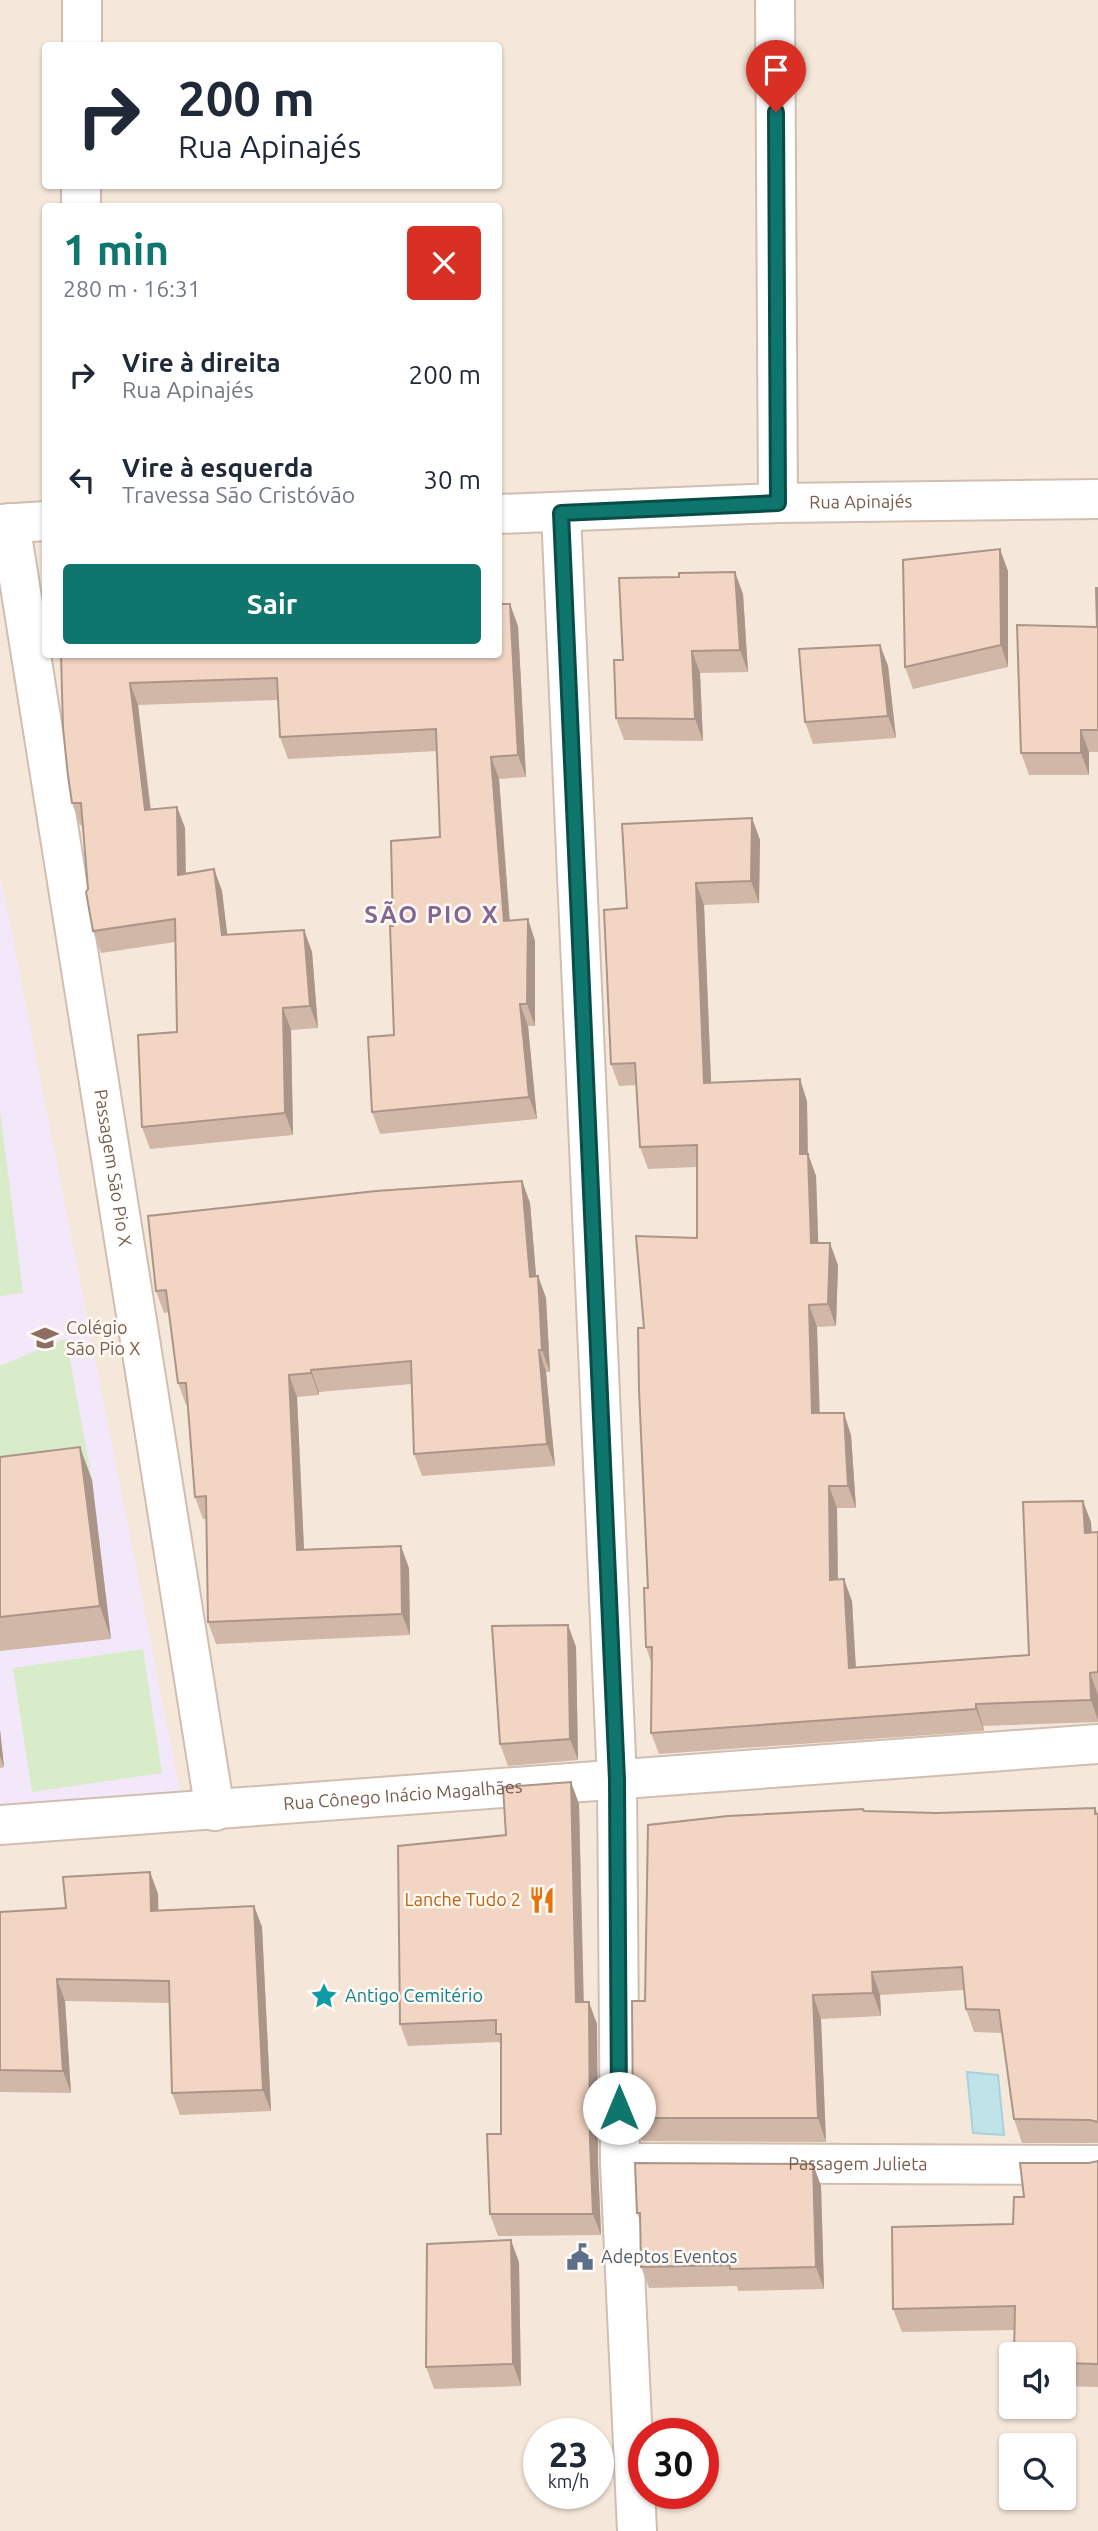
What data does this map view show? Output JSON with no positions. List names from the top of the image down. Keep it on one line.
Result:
{"streets":{"street":["Rua Apinajés","Passagem São Pio X","Rua Cônego Inácio Magalhães","Passagem Julieta"]},"crossings":[["Passagem São Pio X","Rua Cônego Inácio Magalhães"]],"districts":["SÃO PIO X"],"places":{"school or university":["Colégio São Pio X"],"restaurant":["Lanche Tudo 2"],"place":["Antigo Cemitério"],"public building":["Adeptos Eventos"]},"page":{"turn":["200 m","Rua Apinajés"],"heading":["1 min","280 m · 16:31"],"list":[{"name":"Vire à direita","note":"Rua Apinajés","value":"200 m"},{"name":"Vire à esquerda","note":"Travessa São Cristóvão","value":"30 m"}],"buttons":"Sair","speed":"23 km/h","limit":"30"}}
